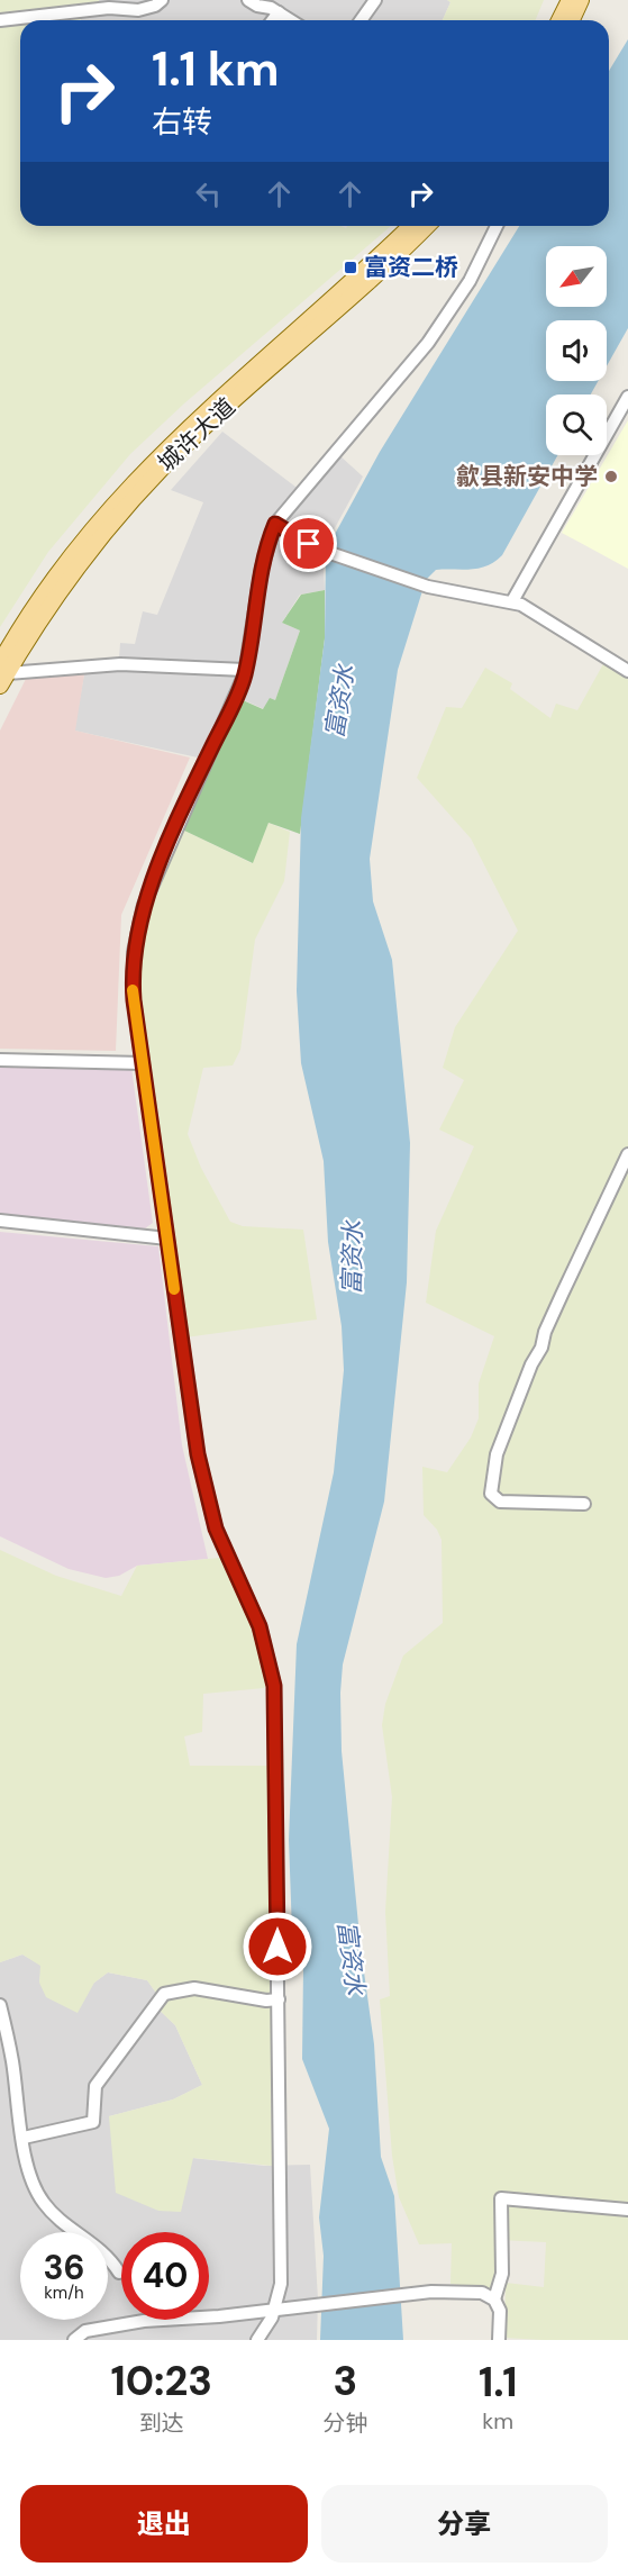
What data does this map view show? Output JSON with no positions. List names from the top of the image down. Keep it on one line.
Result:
{"streets":{"main road":["城许大道"]},"water":["富资水"],"places":{"transit":["富资二桥"],"other":["歙县新安中学"]},"north":"bottom left","page":{"turn":["1.1 km","右转"],"speed":"36 km/h","limit":"40","eta":["10:23","到达","3","分钟","1.1","km"],"buttons":["退出","分享"]}}
